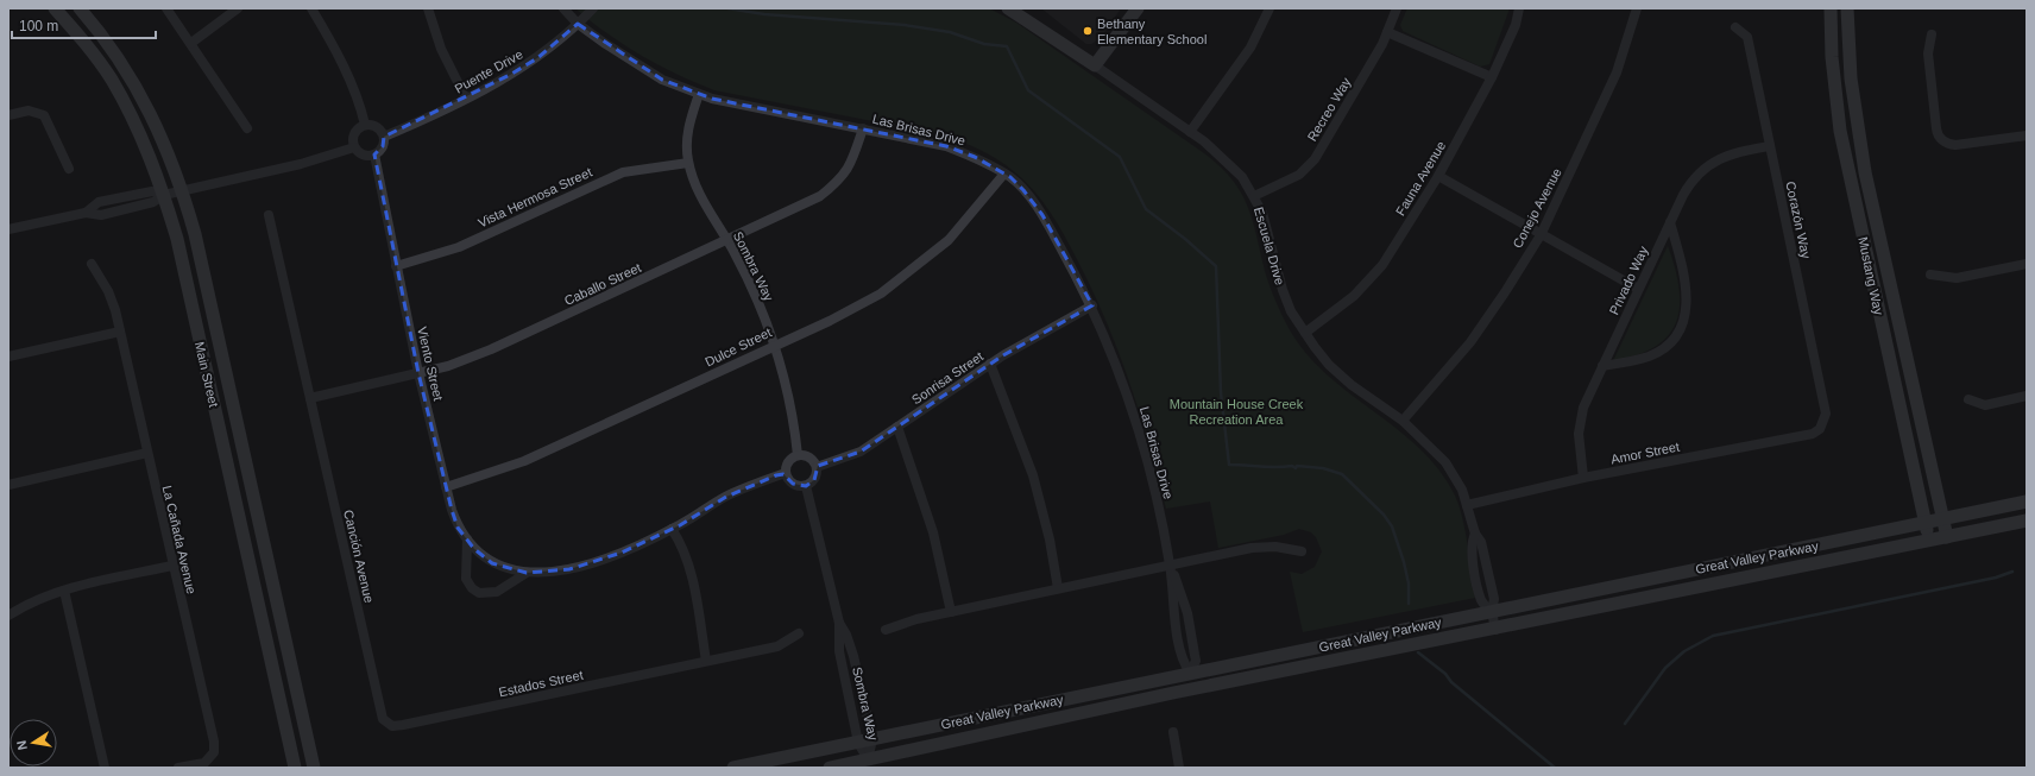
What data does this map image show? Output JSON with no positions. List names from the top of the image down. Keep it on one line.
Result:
{"streets":{"street":["Puente Drive","Recreo Way","Las Brisas Drive","Fauna Avenue","Vista Hermosa Street","Conejo Avenue","Corazón Way","Escuela Drive","Sombra Way","Mustang Way","Privado Way","Caballo Street","Dulce Street","Viento Street","Main Street","Sonrisa Street","Amor Street","La Cañada Avenue","Canción Avenue","Great Valley Parkway","Estados Street"]},"crossings":[["Puente Drive","Las Brisas Drive"],["Puente Drive","Viento Street"],["Recreo Way","Escuela Drive"],["Las Brisas Drive","Sombra Way"],["Las Brisas Drive","Caballo Street"],["Las Brisas Drive","Dulce Street"],["Las Brisas Drive","Sonrisa Street"],["Las Brisas Drive","Great Valley Parkway"],["Fauna Avenue","Escuela Drive"],["Vista Hermosa Street","Sombra Way"],["Vista Hermosa Street","Viento Street"],["Conejo Avenue","Escuela Drive"],["Corazón Way","Privado Way"],["Corazón Way","Amor Street"],["Escuela Drive","Amor Street"],["Escuela Drive","Great Valley Parkway"],["Sombra Way","Caballo Street"],["Sombra Way","Dulce Street"],["Sombra Way","Sonrisa Street"],["Sombra Way","Great Valley Parkway"],["Mustang Way","Great Valley Parkway"],["Privado Way","Amor Street"],["Caballo Street","Viento Street"],["Caballo Street","Canción Avenue"],["Dulce Street","Viento Street"],["Canción Avenue","Estados Street"]],"parks":["Mountain House Creek Recreation Area"],"places":["Bethany Elementary School"],"scale_bar":"100 m","north":"left"}
